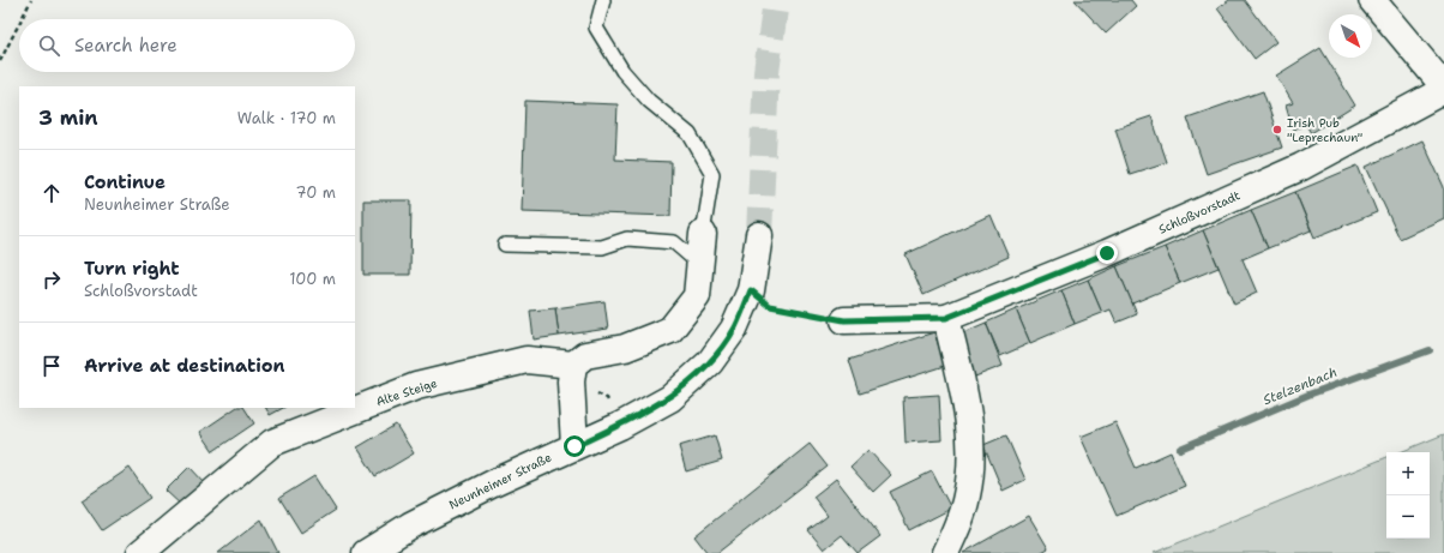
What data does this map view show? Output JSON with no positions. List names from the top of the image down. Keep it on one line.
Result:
{"streets":{"street":["Schloßvorstadt","Alte Steige","Neunheimer Straße"]},"water":["Stelzenbach"],"places":["Irish Pub \"Leprechaun\""],"north":"bottom right","page":{"search":"Search here","heading":["3 min","Walk · 170 m"],"list":[["Continue","Neunheimer Straße","70 m"],["Turn right","Schloßvorstadt","100 m"],"Arrive at destination"],"map_buttons":["+","−"]}}
